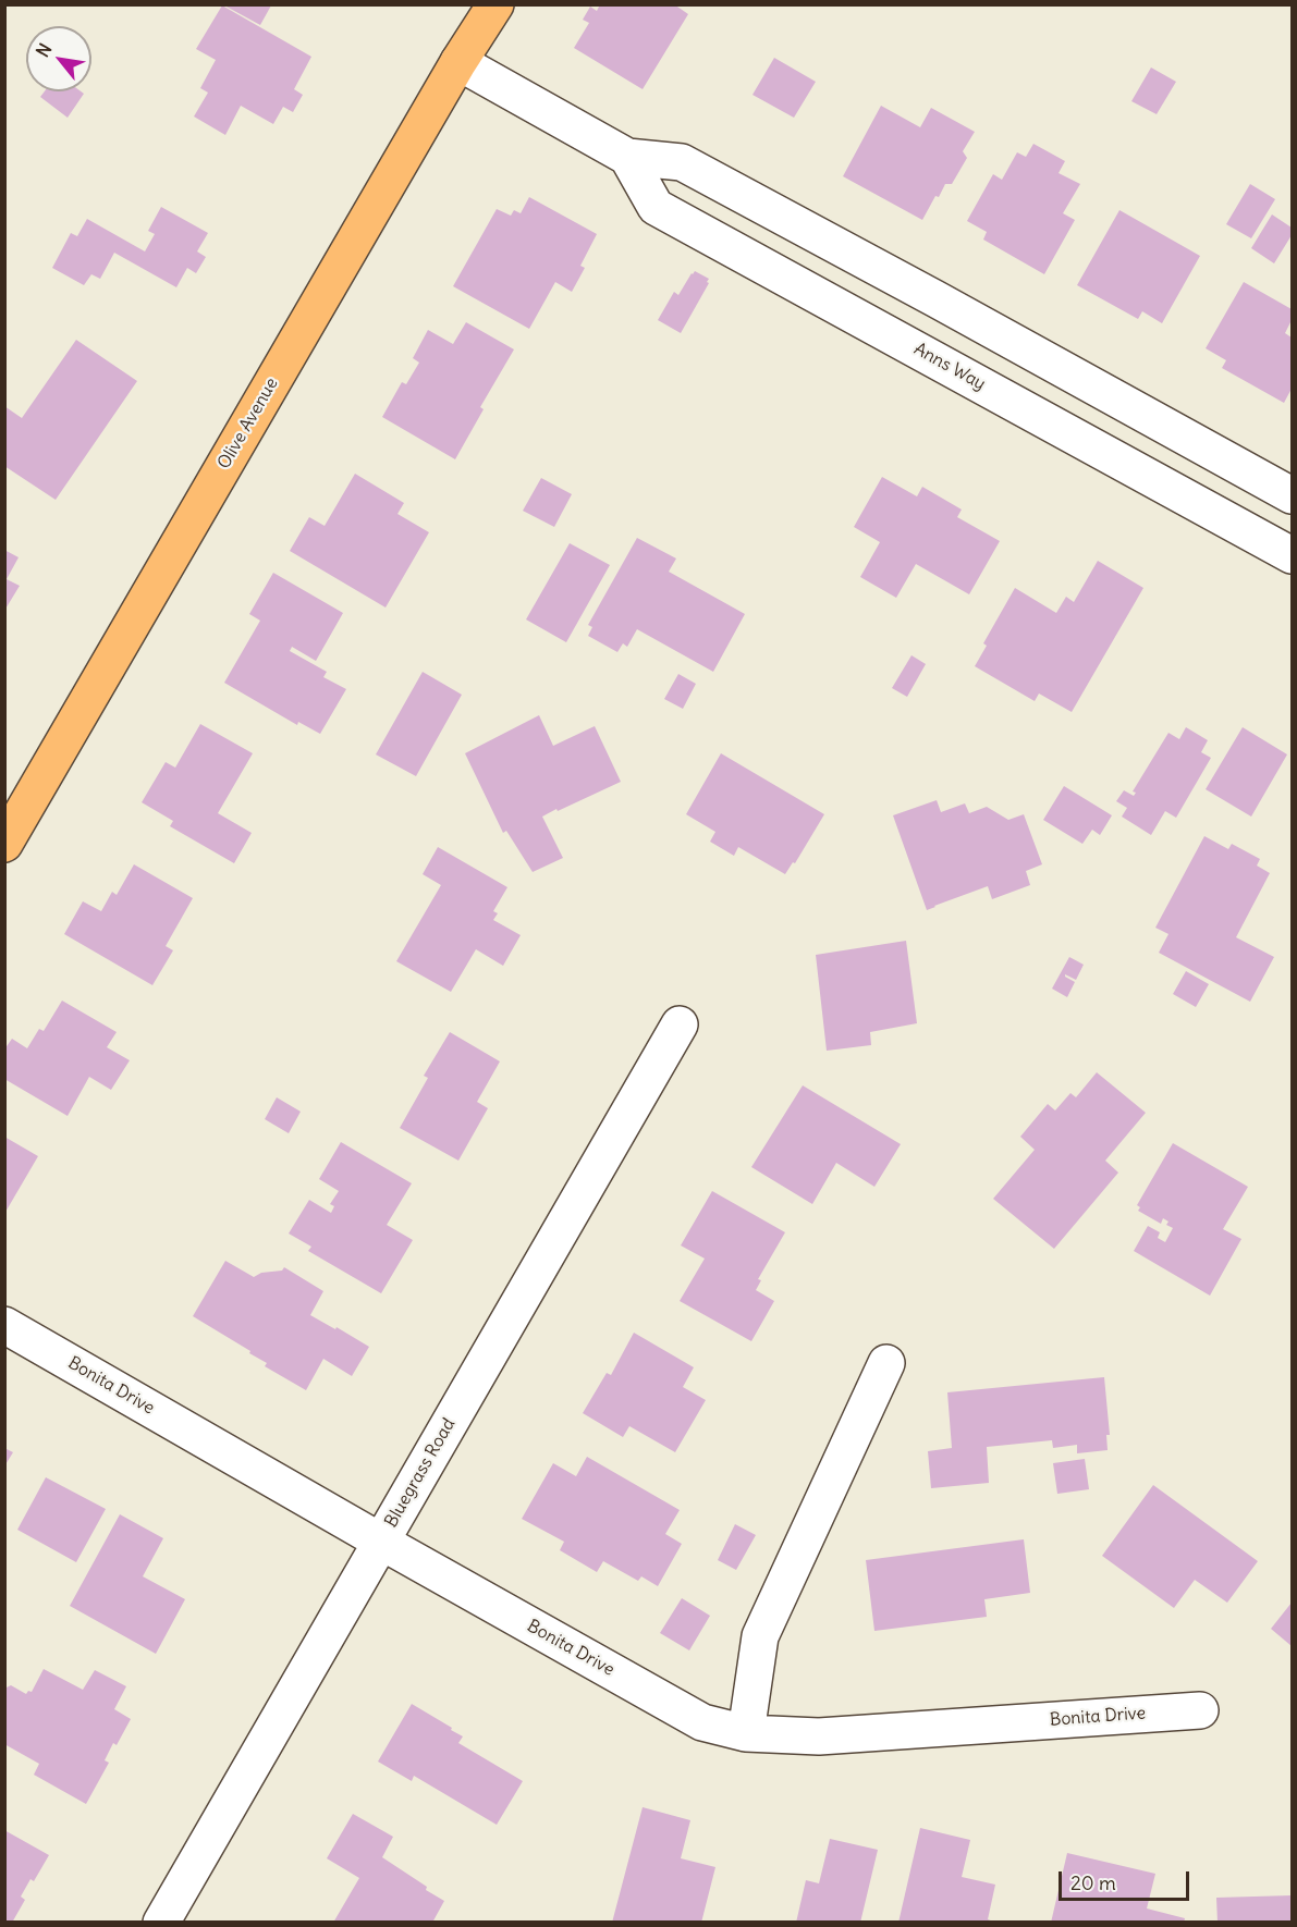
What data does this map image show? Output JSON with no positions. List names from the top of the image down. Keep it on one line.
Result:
{"streets":{"main road":["Olive Avenue"],"street":["Anns Way","Bonita Drive","Bluegrass Road"]},"crossings":[["Bonita Drive","Bluegrass Road"]],"scale_bar":"20 m","north":"top left"}
